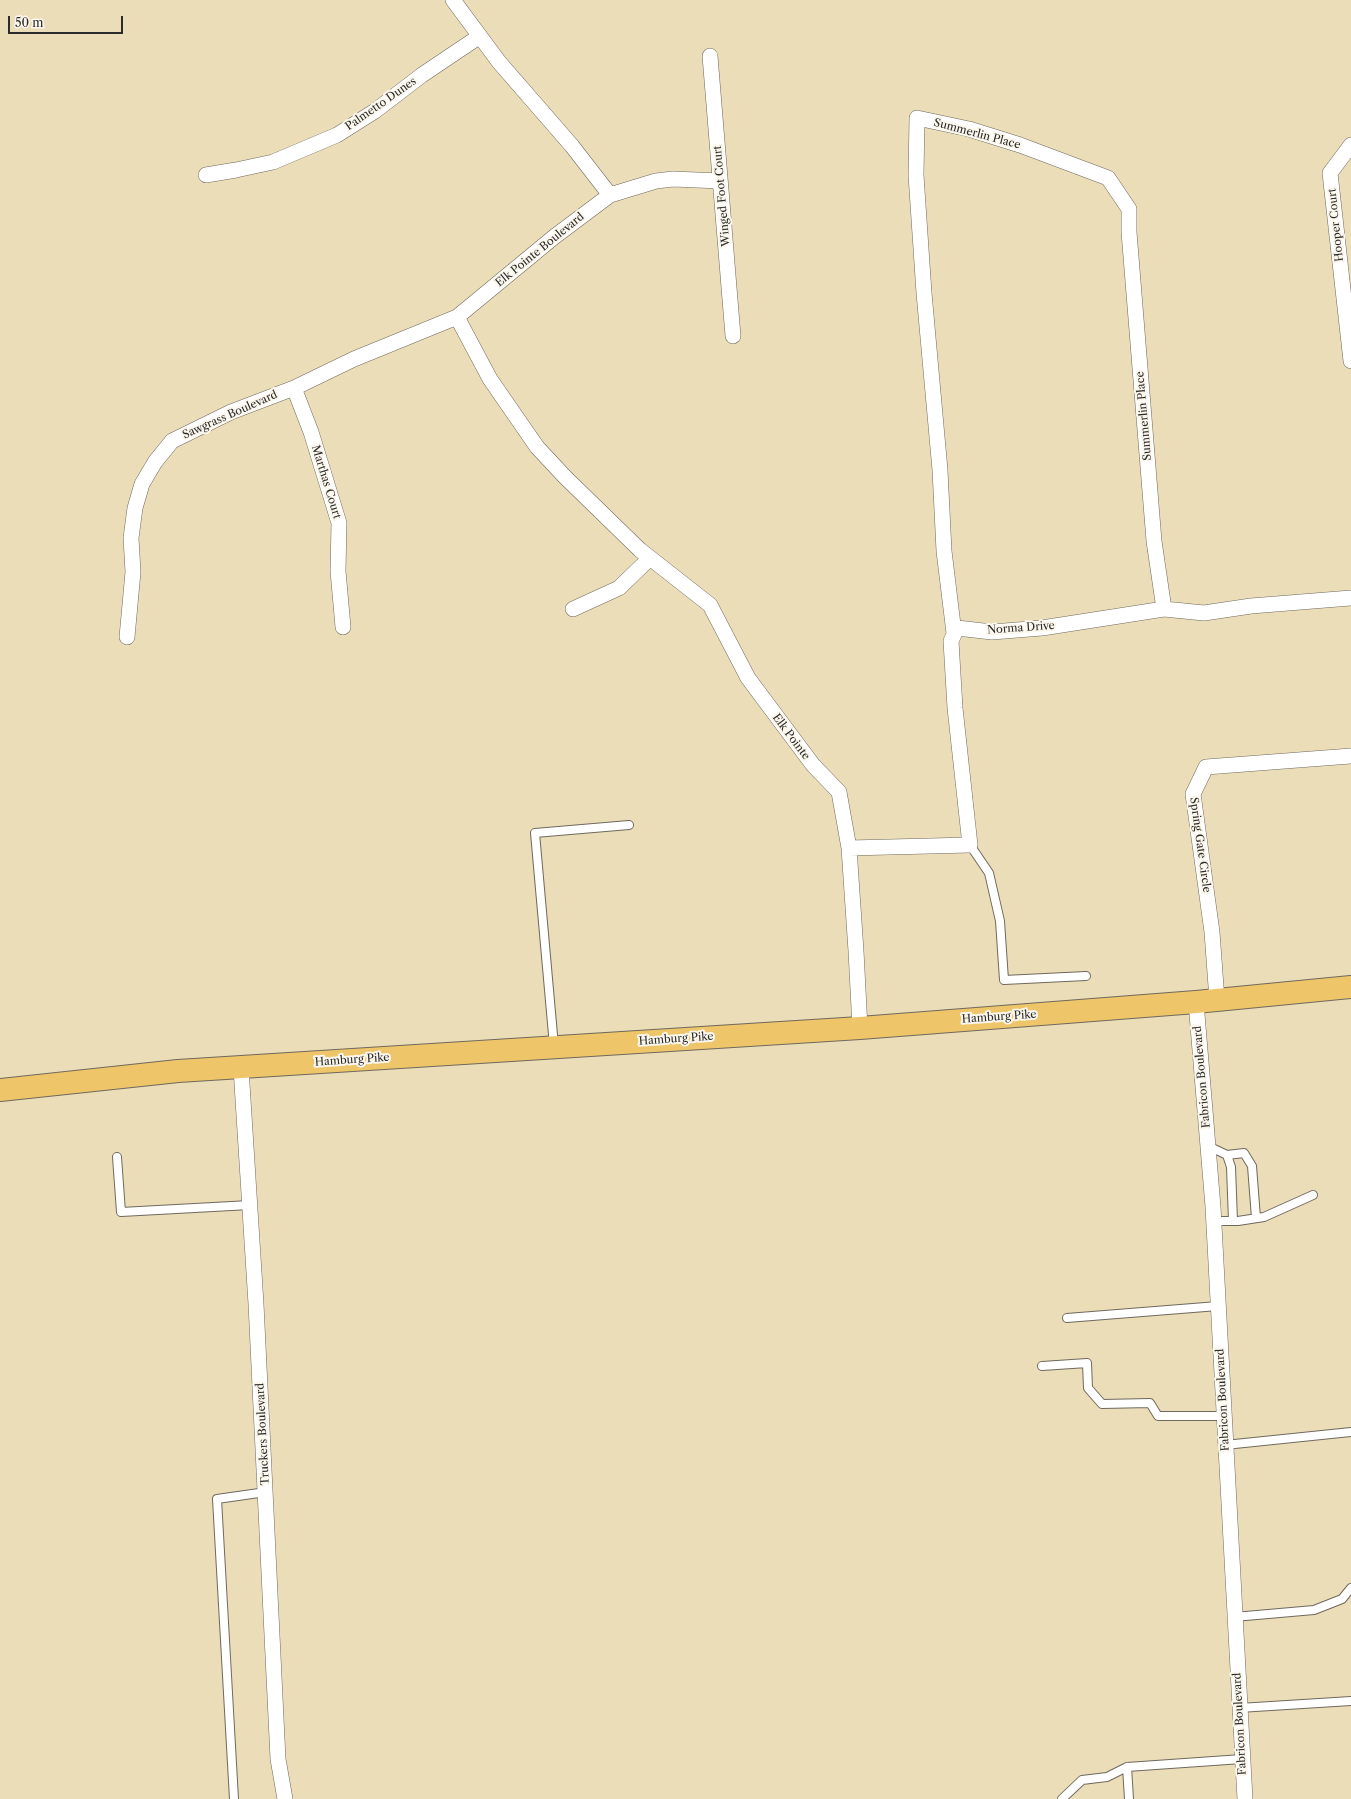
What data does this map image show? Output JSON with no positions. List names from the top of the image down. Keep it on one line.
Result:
{"streets":{"main road":["Hamburg Pike"],"street":["Palmetto Dunes","Summerlin Place","Winged Foot Court","Hooper Court","Elk Pointe Boulevard","Sawgrass Boulevard","Marthas Court","Norma Drive","Elk Pointe","Spring Gate Circle","Fabricon Boulevard","Truckers Boulevard"]},"crossings":[["Summerlin Place","Norma Drive"],["Winged Foot Court","Elk Pointe Boulevard"],["Elk Pointe Boulevard","Sawgrass Boulevard"],["Elk Pointe Boulevard","Elk Pointe"],["Sawgrass Boulevard","Marthas Court"],["Sawgrass Boulevard","Elk Pointe"],["Elk Pointe","Hamburg Pike"],["Spring Gate Circle","Hamburg Pike"],["Hamburg Pike","Fabricon Boulevard"],["Hamburg Pike","Truckers Boulevard"]],"scale_bar":"50 m"}
